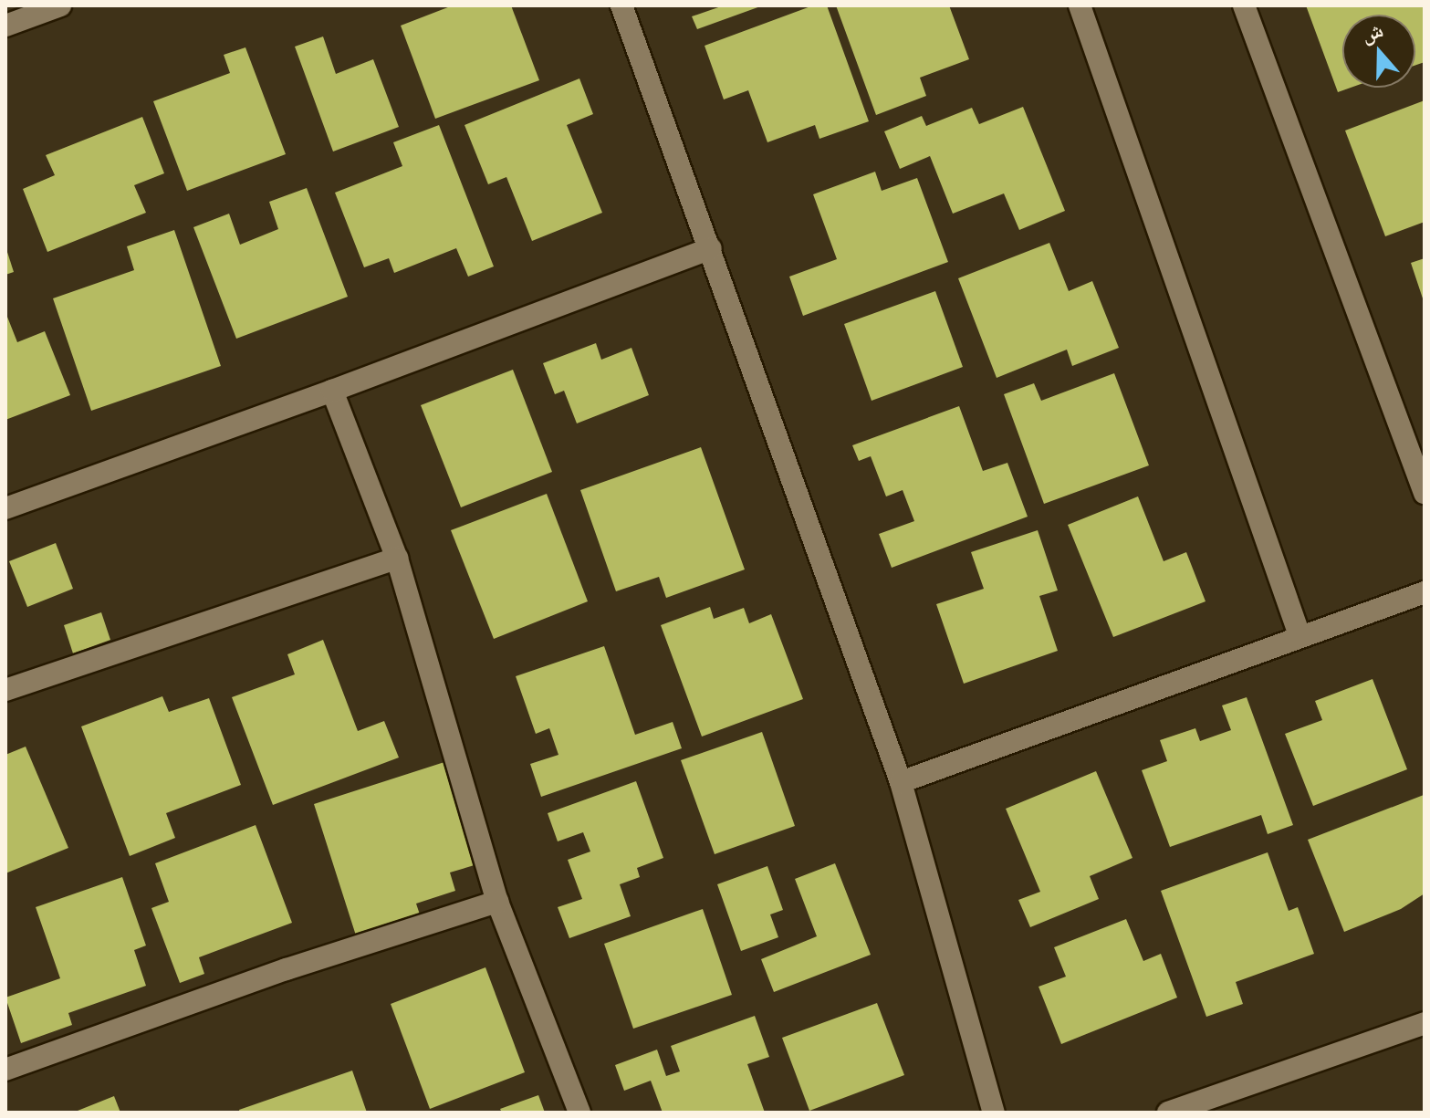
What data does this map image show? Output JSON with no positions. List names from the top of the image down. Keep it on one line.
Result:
{"north":"top"}
